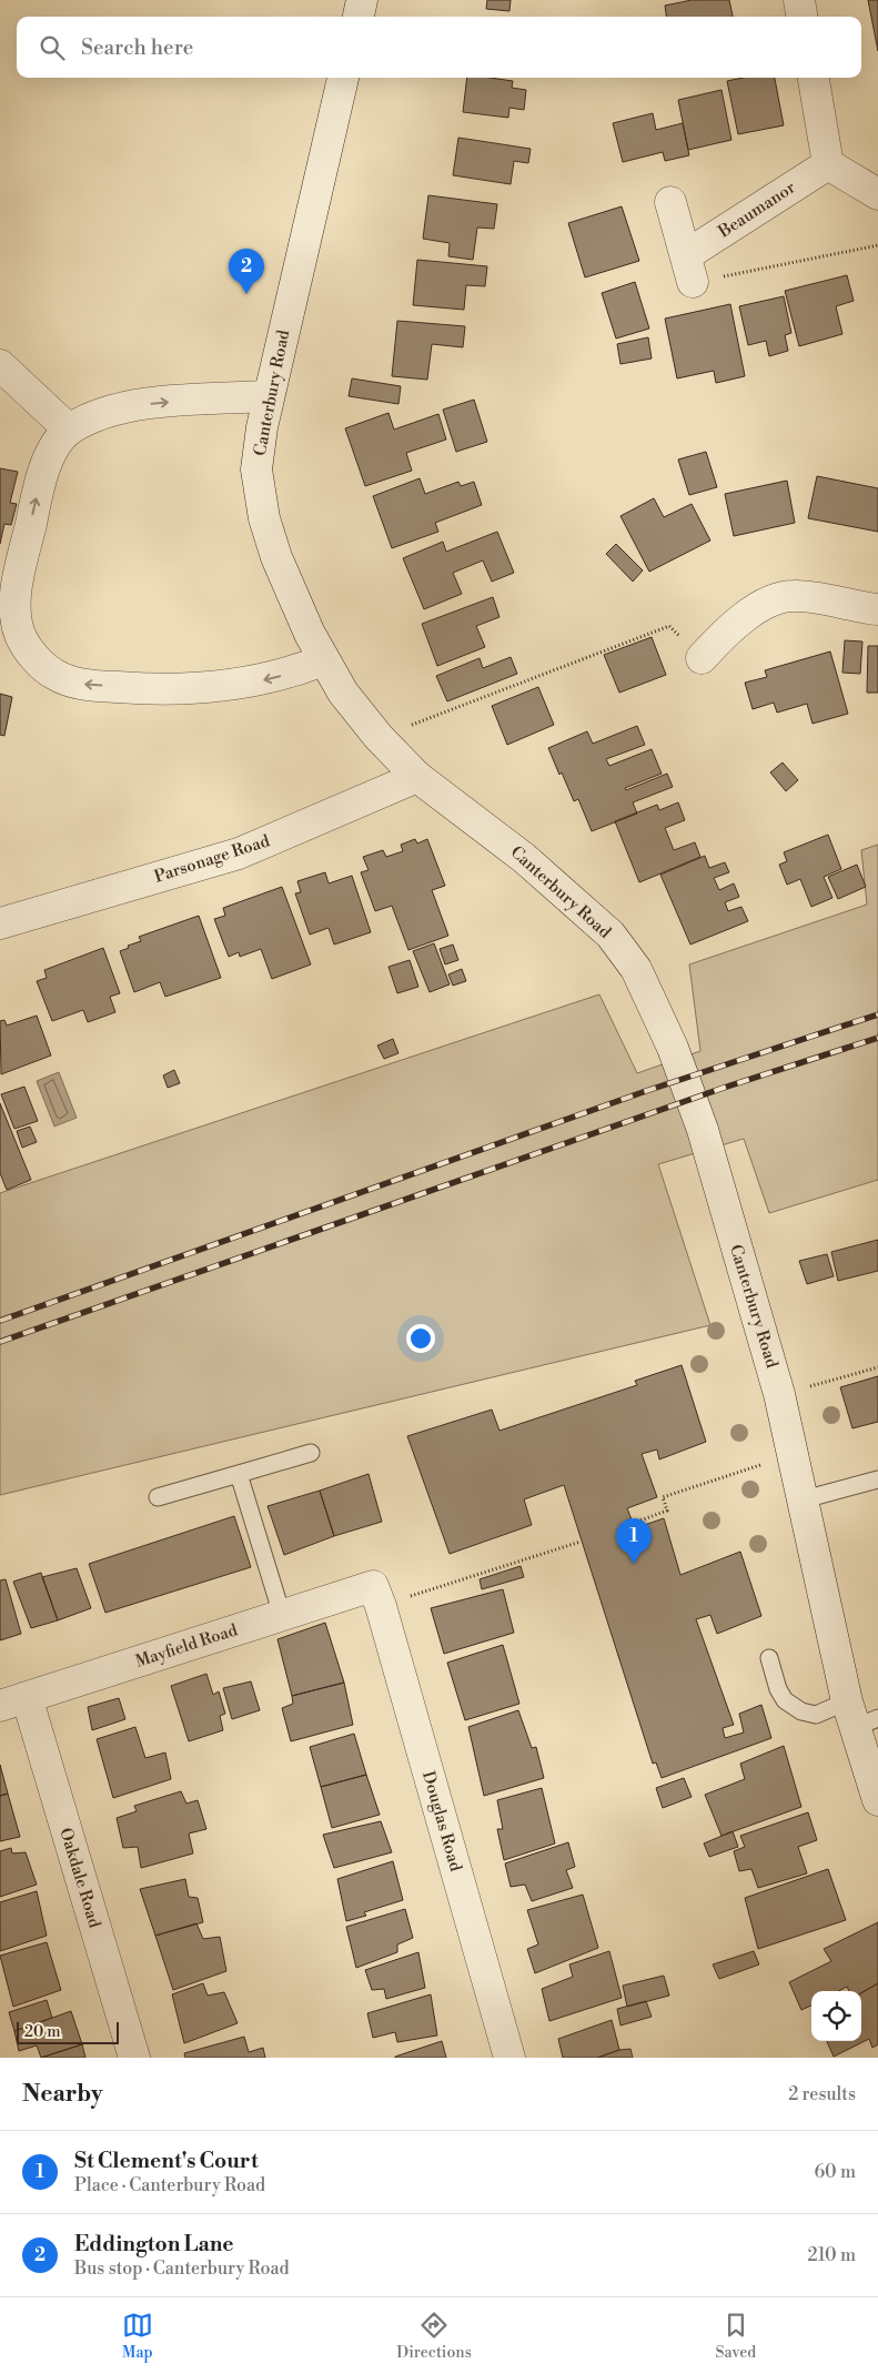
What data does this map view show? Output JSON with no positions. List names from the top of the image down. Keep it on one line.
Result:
{"streets":{"street":["Beaumanor","Canterbury Road","Parsonage Road","Mayfield Road","Douglas Road","Oakdale Road"]},"crossings":[["Canterbury Road","Parsonage Road"],["Mayfield Road","Douglas Road"],["Mayfield Road","Oakdale Road"]],"scale_bar":"20 m","page":{"search":"Search here","pins":["2","1"],"scale":"20 m","heading":["Nearby","2 results"],"list":[{"mark":"1","name":"St Clement's Court","note":"Place · Canterbury Road","value":"60 m"},{"mark":"2","name":"Eddington Lane","note":"Bus stop · Canterbury Road","value":"210 m"}],"nav":["Map","Directions","Saved"]}}
